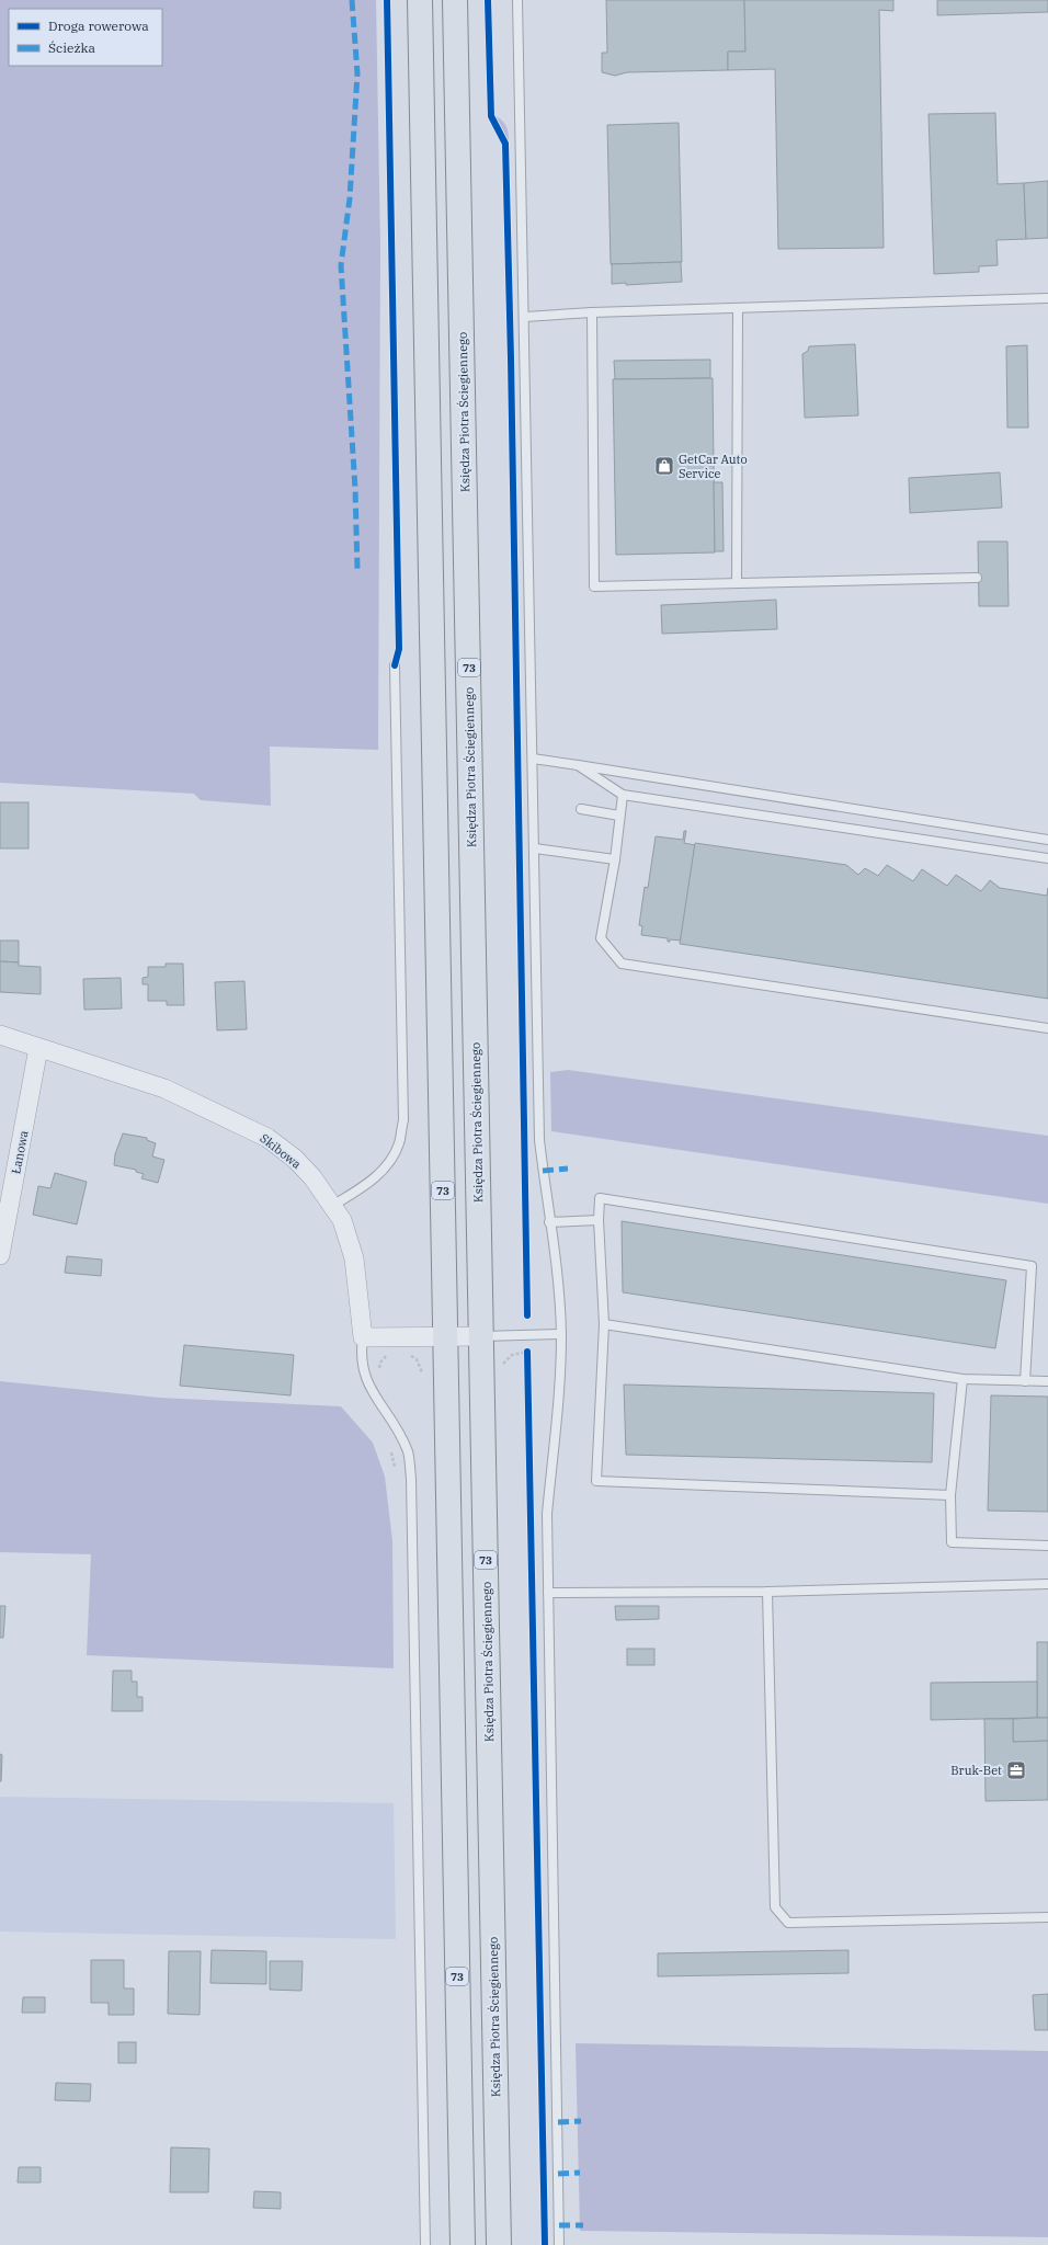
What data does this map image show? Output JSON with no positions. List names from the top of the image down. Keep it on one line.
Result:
{"streets":{"main road":["Księdza Piotra Ściegiennego","73"],"street":["Skibowa","Łanowa"]},"crossings":[["Skibowa","Łanowa"]],"places":{"shop":["GetCar Auto Service"],"office":["Bruk-Bet"]},"legend":["Droga rowerowa","Ścieżka"]}
